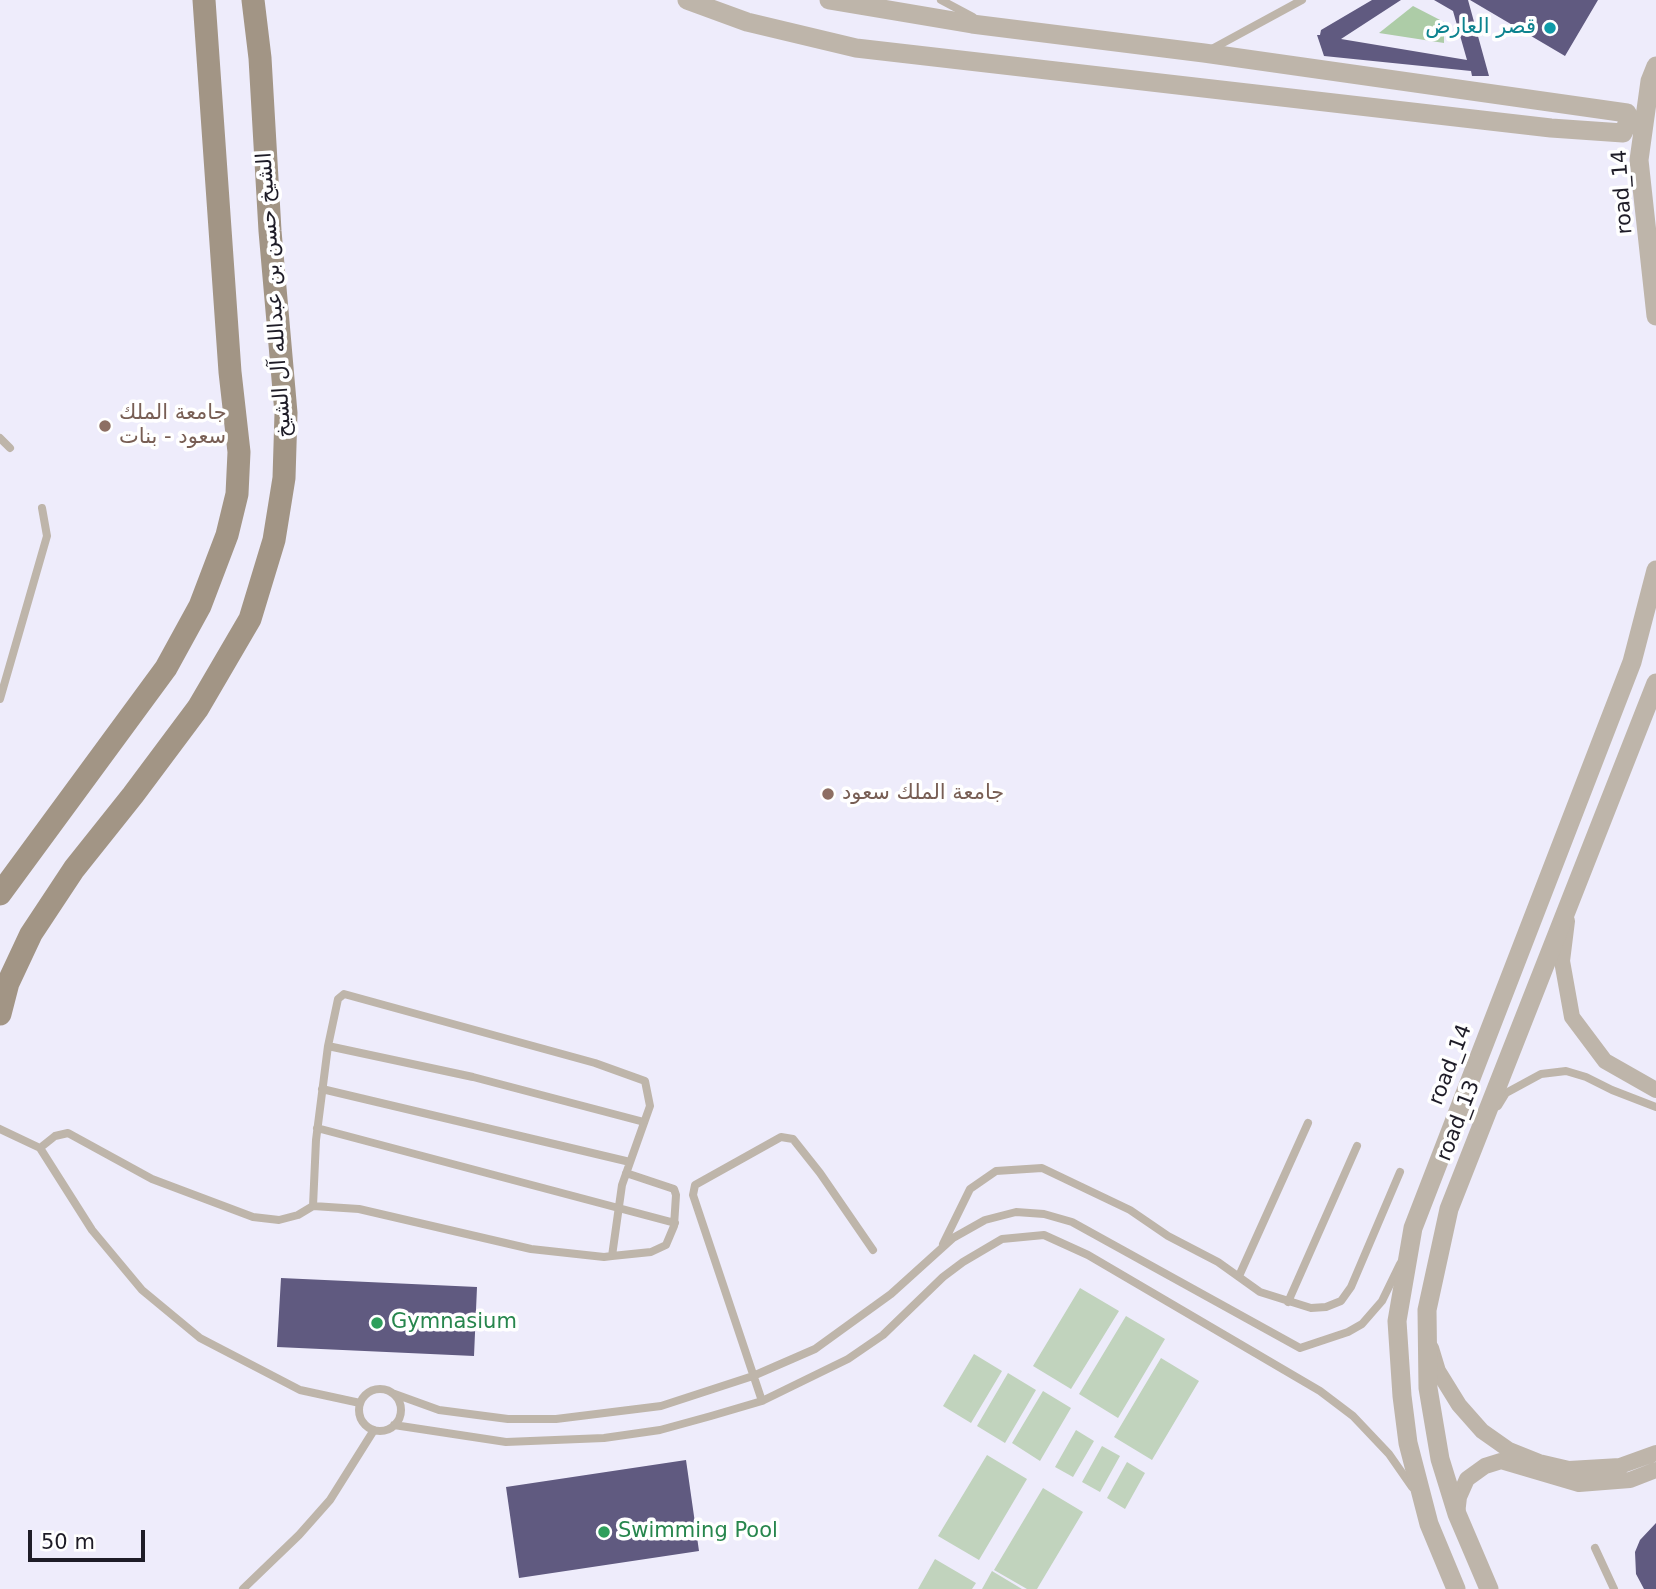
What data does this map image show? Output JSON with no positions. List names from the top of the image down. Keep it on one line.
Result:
{"streets":{"main road":["الشيخ حسن بن عبدالله آل الشيخ"],"street":["road_14","road_13"]},"places":["قصر العارض","جامعة الملك سعود - بنات","جامعة الملك سعود","Gymnasium","Swimming Pool"],"scale_bar":"50 m"}
